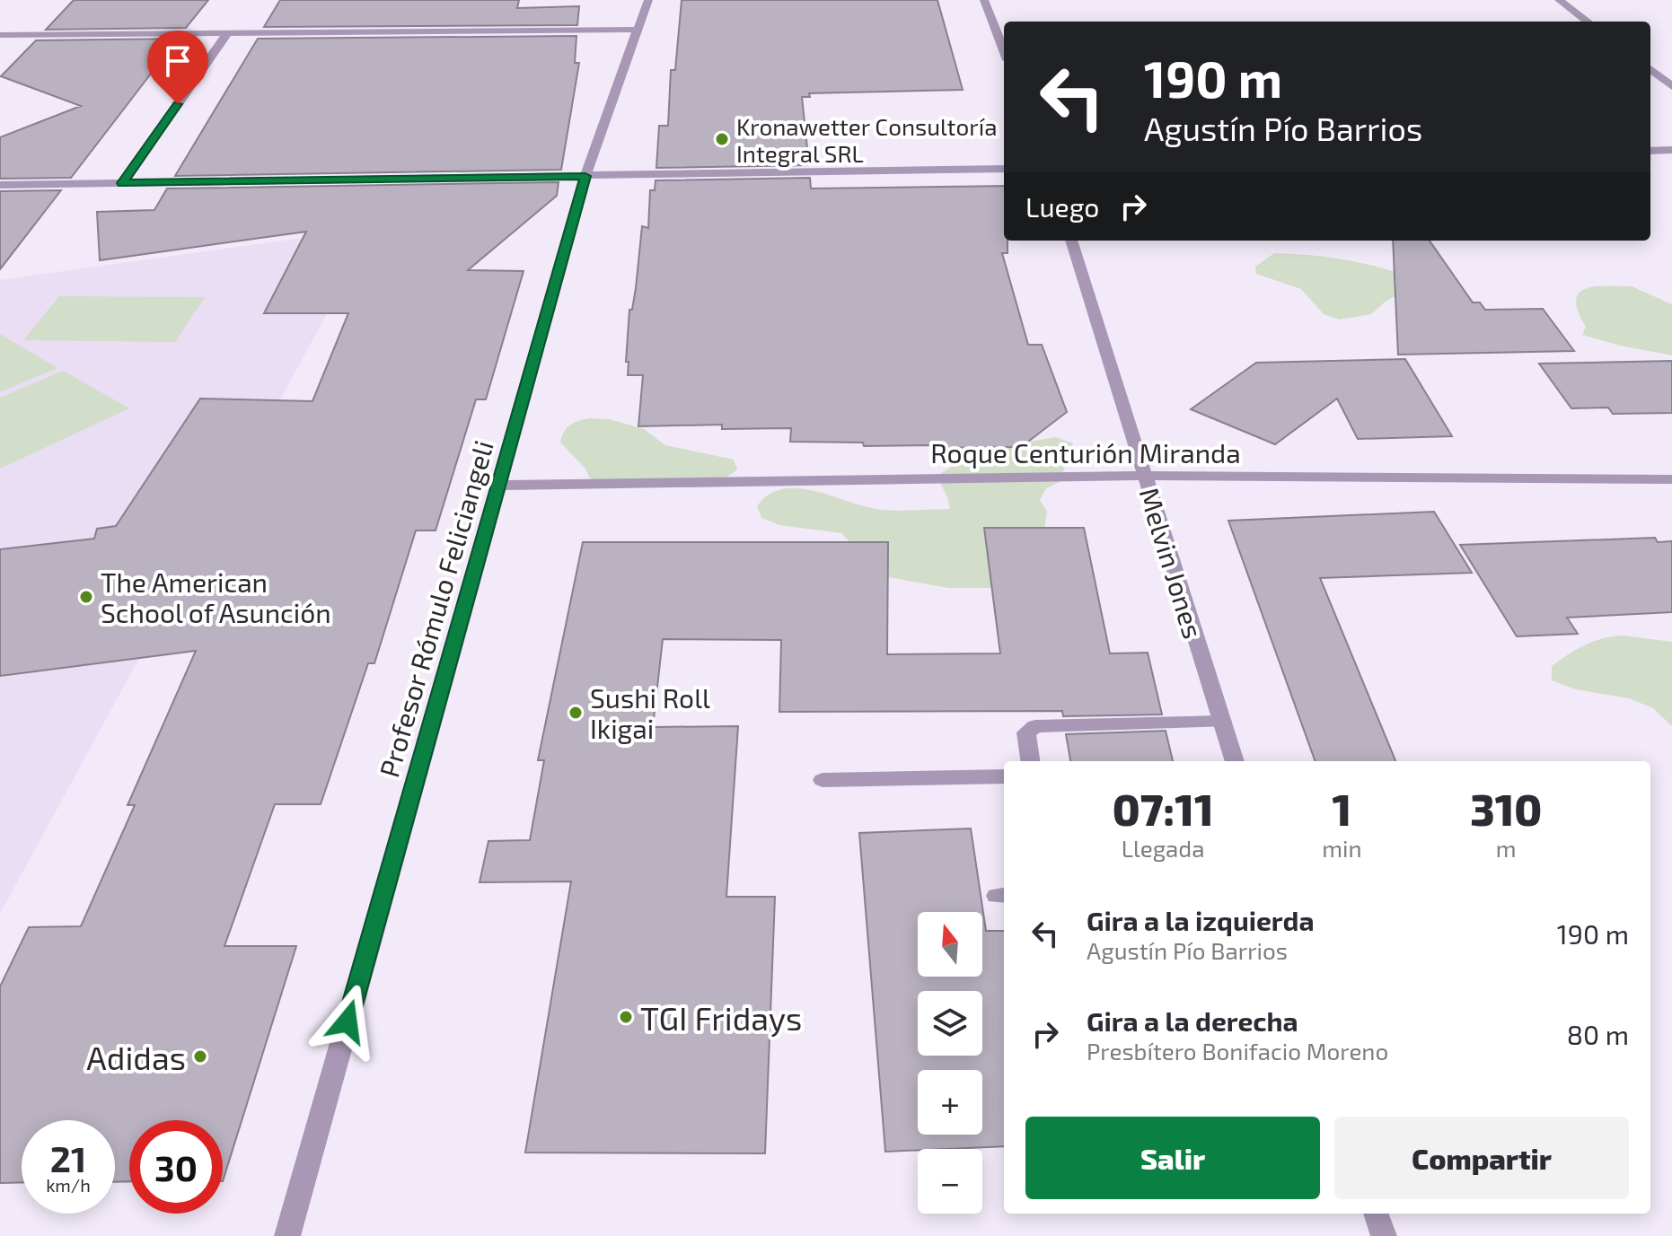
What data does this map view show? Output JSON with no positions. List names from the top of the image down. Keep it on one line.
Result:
{"streets":{"street":["Roque Centurión Miranda","Melvin Jones","Profesor Rómulo Feliciangeli"]},"crossings":[["Roque Centurión Miranda","Melvin Jones"],["Roque Centurión Miranda","Profesor Rómulo Feliciangeli"]],"places":["Kronawetter Consultoría Integral SRL","The American School of Asunción","Sushi Roll Ikigai","TGI Fridays","Adidas"],"north":"top","page":{"turn":["190 m","Agustín Pío Barrios"],"then":"Luego","eta":["07:11","Llegada","1","min","310","m"],"list":[{"name":"Gira a la izquierda","note":"Agustín Pío Barrios","value":"190 m"},{"name":"Gira a la derecha","note":"Presbítero Bonifacio Moreno","value":"80 m"}],"map_buttons":["+","−"],"buttons":["Salir","Compartir"],"speed":"21 km/h","limit":"30"}}
